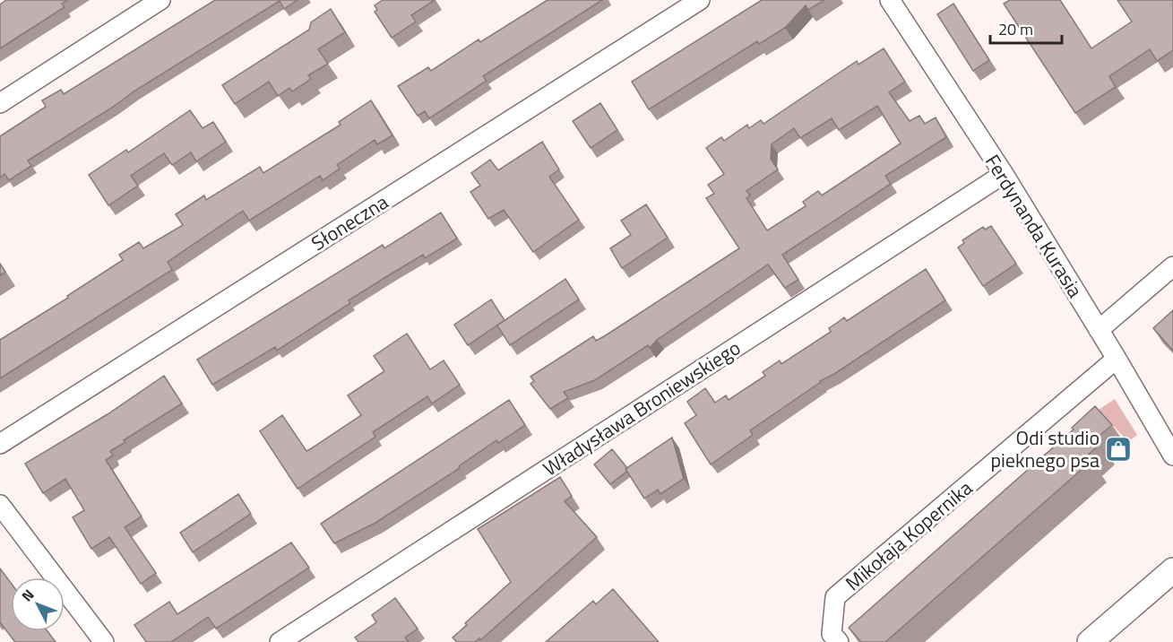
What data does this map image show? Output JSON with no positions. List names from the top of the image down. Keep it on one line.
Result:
{"streets":{"street":["Słoneczna","Ferdynanda Kurasia","Władysława Broniewskiego","Mikołaja Kopernika"]},"crossings":[["Ferdynanda Kurasia","Władysława Broniewskiego"],["Ferdynanda Kurasia","Mikołaja Kopernika"]],"places":{"shop":["Odi studio pieknego psa"]},"scale_bar":"20 m","north":"top left"}
